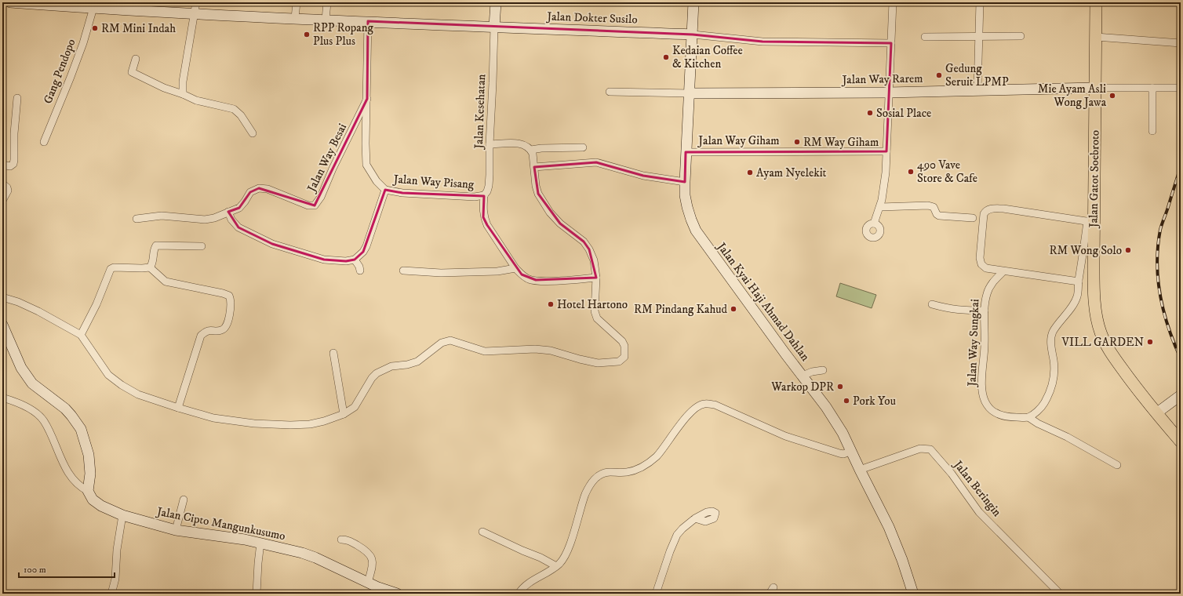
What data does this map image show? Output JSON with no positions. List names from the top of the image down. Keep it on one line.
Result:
{"streets":{"main road":["Jalan Dokter Susilo","Jalan Way Rarem","Jalan Gatot Soebroto","Jalan Kyai Haji Ahmad Dahlan","Jalan Cipto Mangunkusumo"],"street":["Gang Pendopo","Jalan Kesehatan","Jalan Way Giham","Jalan Way Besai","Jalan Way Pisang","Jalan Way Sungkai","Jalan Beringin"]},"crossings":[["Jalan Dokter Susilo","Gang Pendopo"],["Jalan Dokter Susilo","Jalan Kesehatan"],["Jalan Dokter Susilo","Jalan Way Besai"],["Jalan Dokter Susilo","Jalan Kyai Haji Ahmad Dahlan"],["Jalan Way Rarem","Jalan Gatot Soebroto"],["Jalan Way Rarem","Jalan Kyai Haji Ahmad Dahlan"],["Jalan Kesehatan","Jalan Way Pisang"],["Jalan Way Giham","Jalan Kyai Haji Ahmad Dahlan"],["Jalan Way Besai","Jalan Way Pisang"],["Jalan Kyai Haji Ahmad Dahlan","Jalan Beringin"]],"places":["RM Mini Indah","RPP Ropang Plus Plus","Kedaian Coffee & Kitchen","Gedung Seruit LPMP","Mie Ayam Asli Wong Jawa","Sosial Place","RM Way Giham","490 Vave Store & Cafe","Ayam Nyelekit","RM Wong Solo","Hotel Hartono","RM Pindang Kahud","VILL GARDEN","Warkop DPR","Pork You"],"scale_bar":"100 m"}
